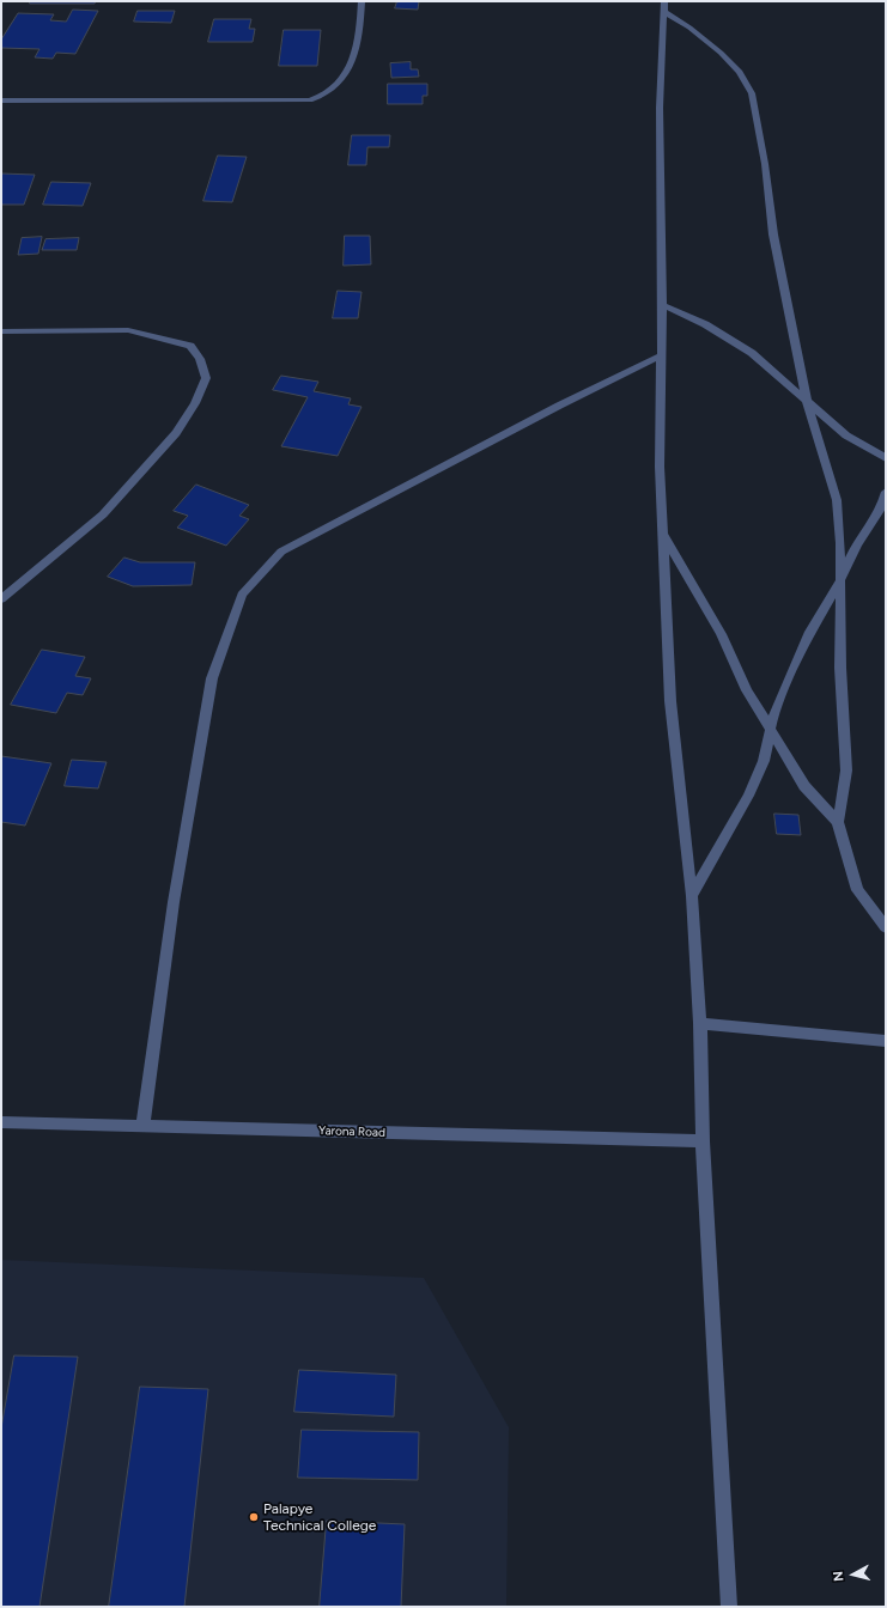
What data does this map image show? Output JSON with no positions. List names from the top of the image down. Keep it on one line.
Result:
{"streets":{"street":["Yarona Road"]},"places":["Palapye Technical College"],"north":"left"}
